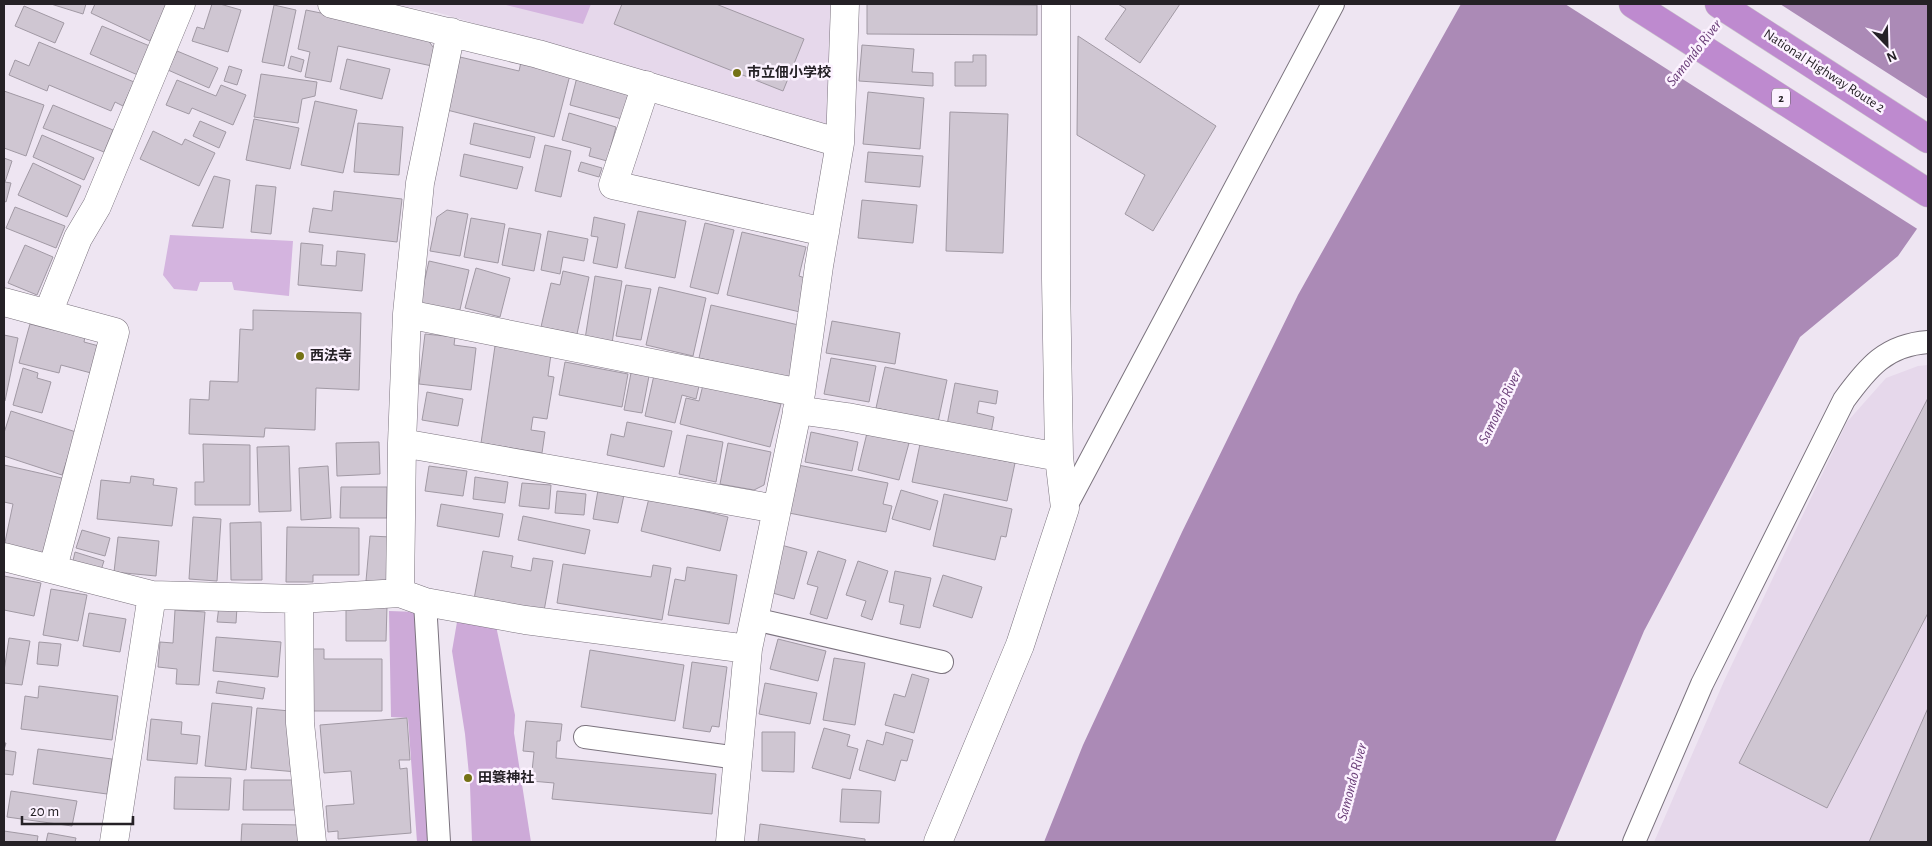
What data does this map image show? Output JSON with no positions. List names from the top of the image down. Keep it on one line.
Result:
{"streets":{"highway":["National Highway Route 2","2"]},"water":["Samondo River"],"places":["市立佃小学校","西法寺","田簑神社"],"scale_bar":"20 m","north":"bottom right"}
